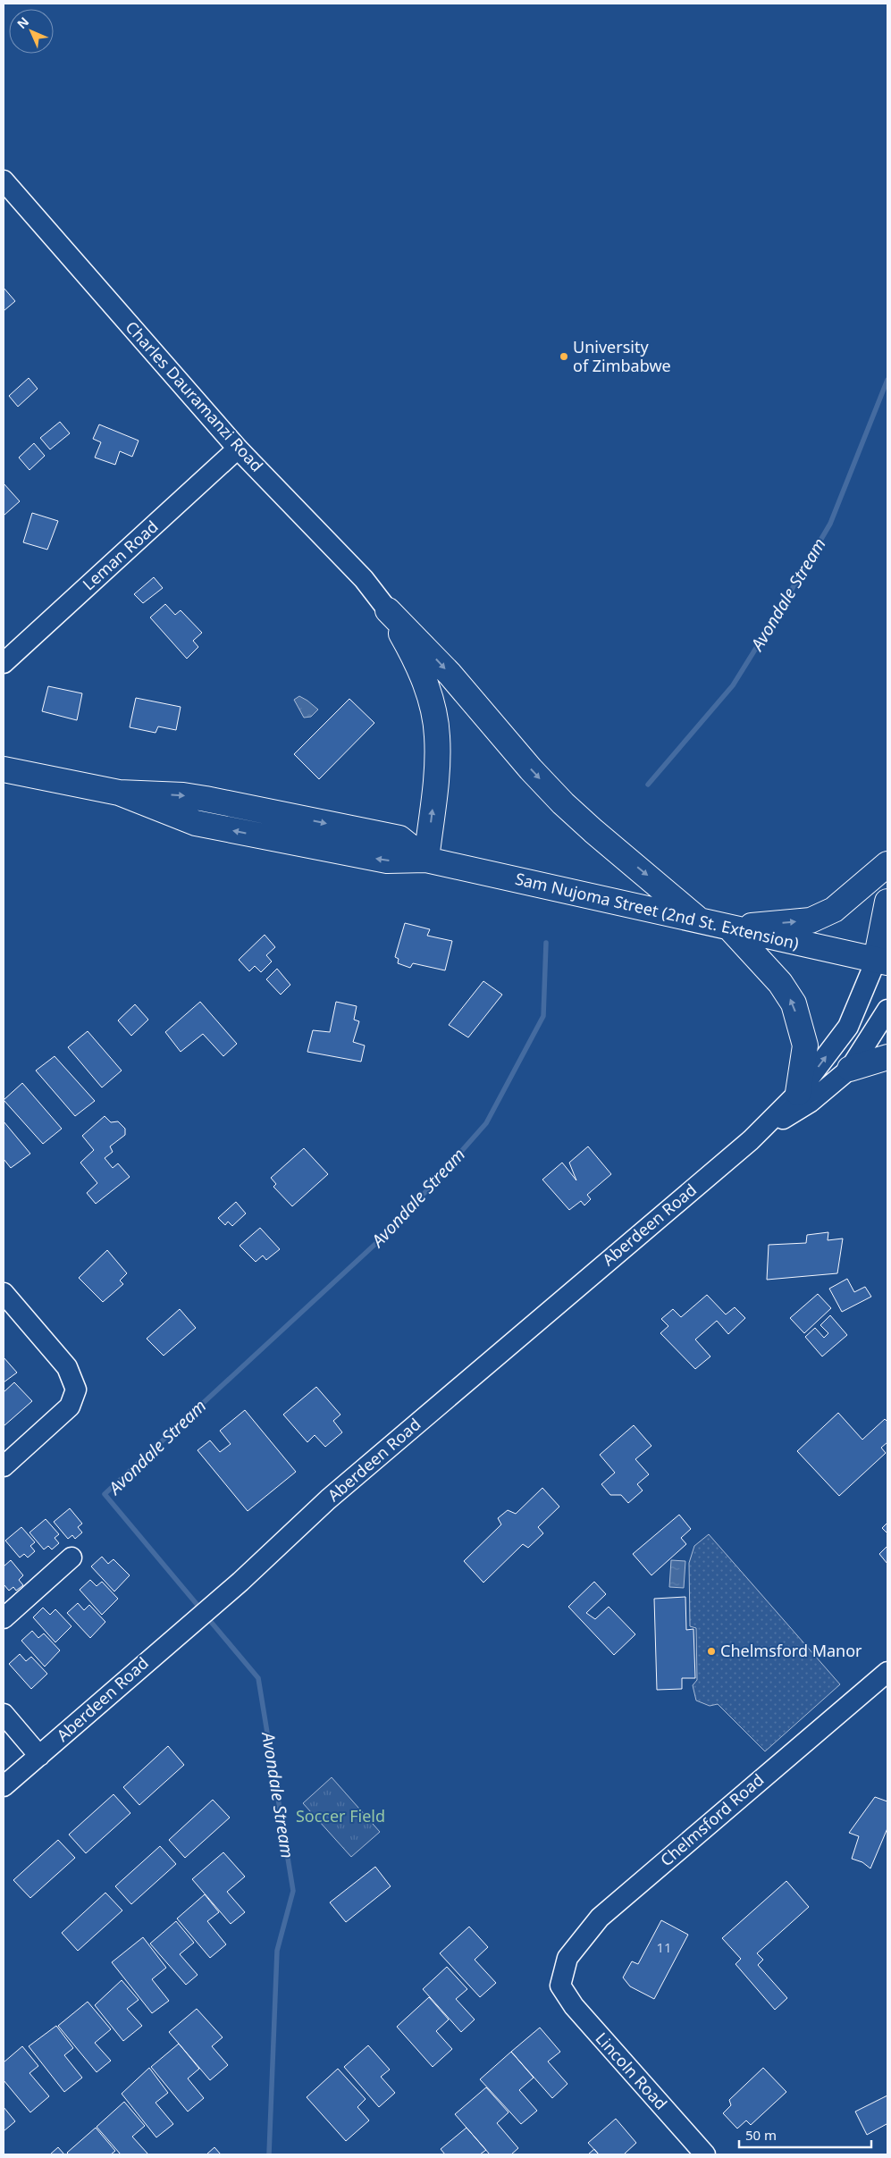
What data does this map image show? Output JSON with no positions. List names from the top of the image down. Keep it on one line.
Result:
{"streets":{"main road":["Sam Nujoma Street (2nd St. Extension)"],"street":["Charles Dauramanzi Road","Leman Road","Aberdeen Road","Chelmsford Road","Lincoln Road"]},"crossings":[["Charles Dauramanzi Road","Leman Road"],["Sam Nujoma Street (2nd St. Extension)","Aberdeen Road"],["Chelmsford Road","Lincoln Road"]],"water":["Avondale Stream"],"parks":["Soccer Field"],"places":["University of Zimbabwe","Chelmsford Manor"],"house_numbers":["11"],"scale_bar":"50 m","north":"top left"}
